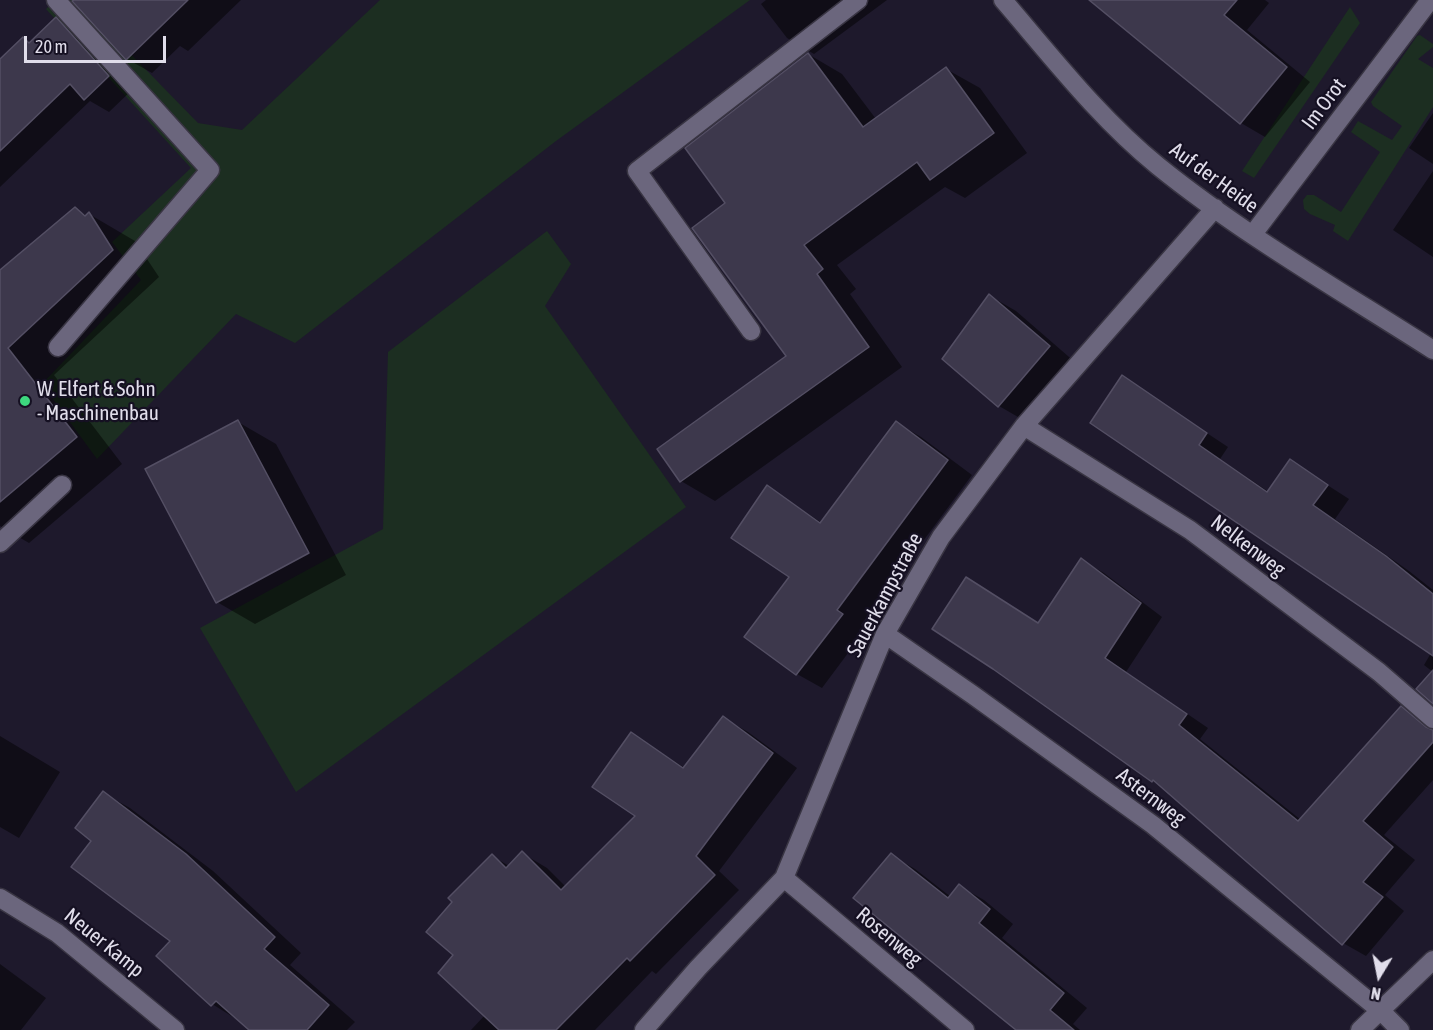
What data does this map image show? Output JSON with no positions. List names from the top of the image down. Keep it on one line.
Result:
{"streets":{"street":["Im Orot","Auf der Heide","Nelkenweg","Sauerkampstraße","Asternweg","Rosenweg","Neuer Kamp"]},"crossings":[["Im Orot","Auf der Heide"],["Auf der Heide","Sauerkampstraße"],["Nelkenweg","Sauerkampstraße"],["Sauerkampstraße","Asternweg"],["Sauerkampstraße","Rosenweg"]],"places":["W. Elfert & Sohn - Maschinenbau"],"scale_bar":"20 m","north":"bottom"}
